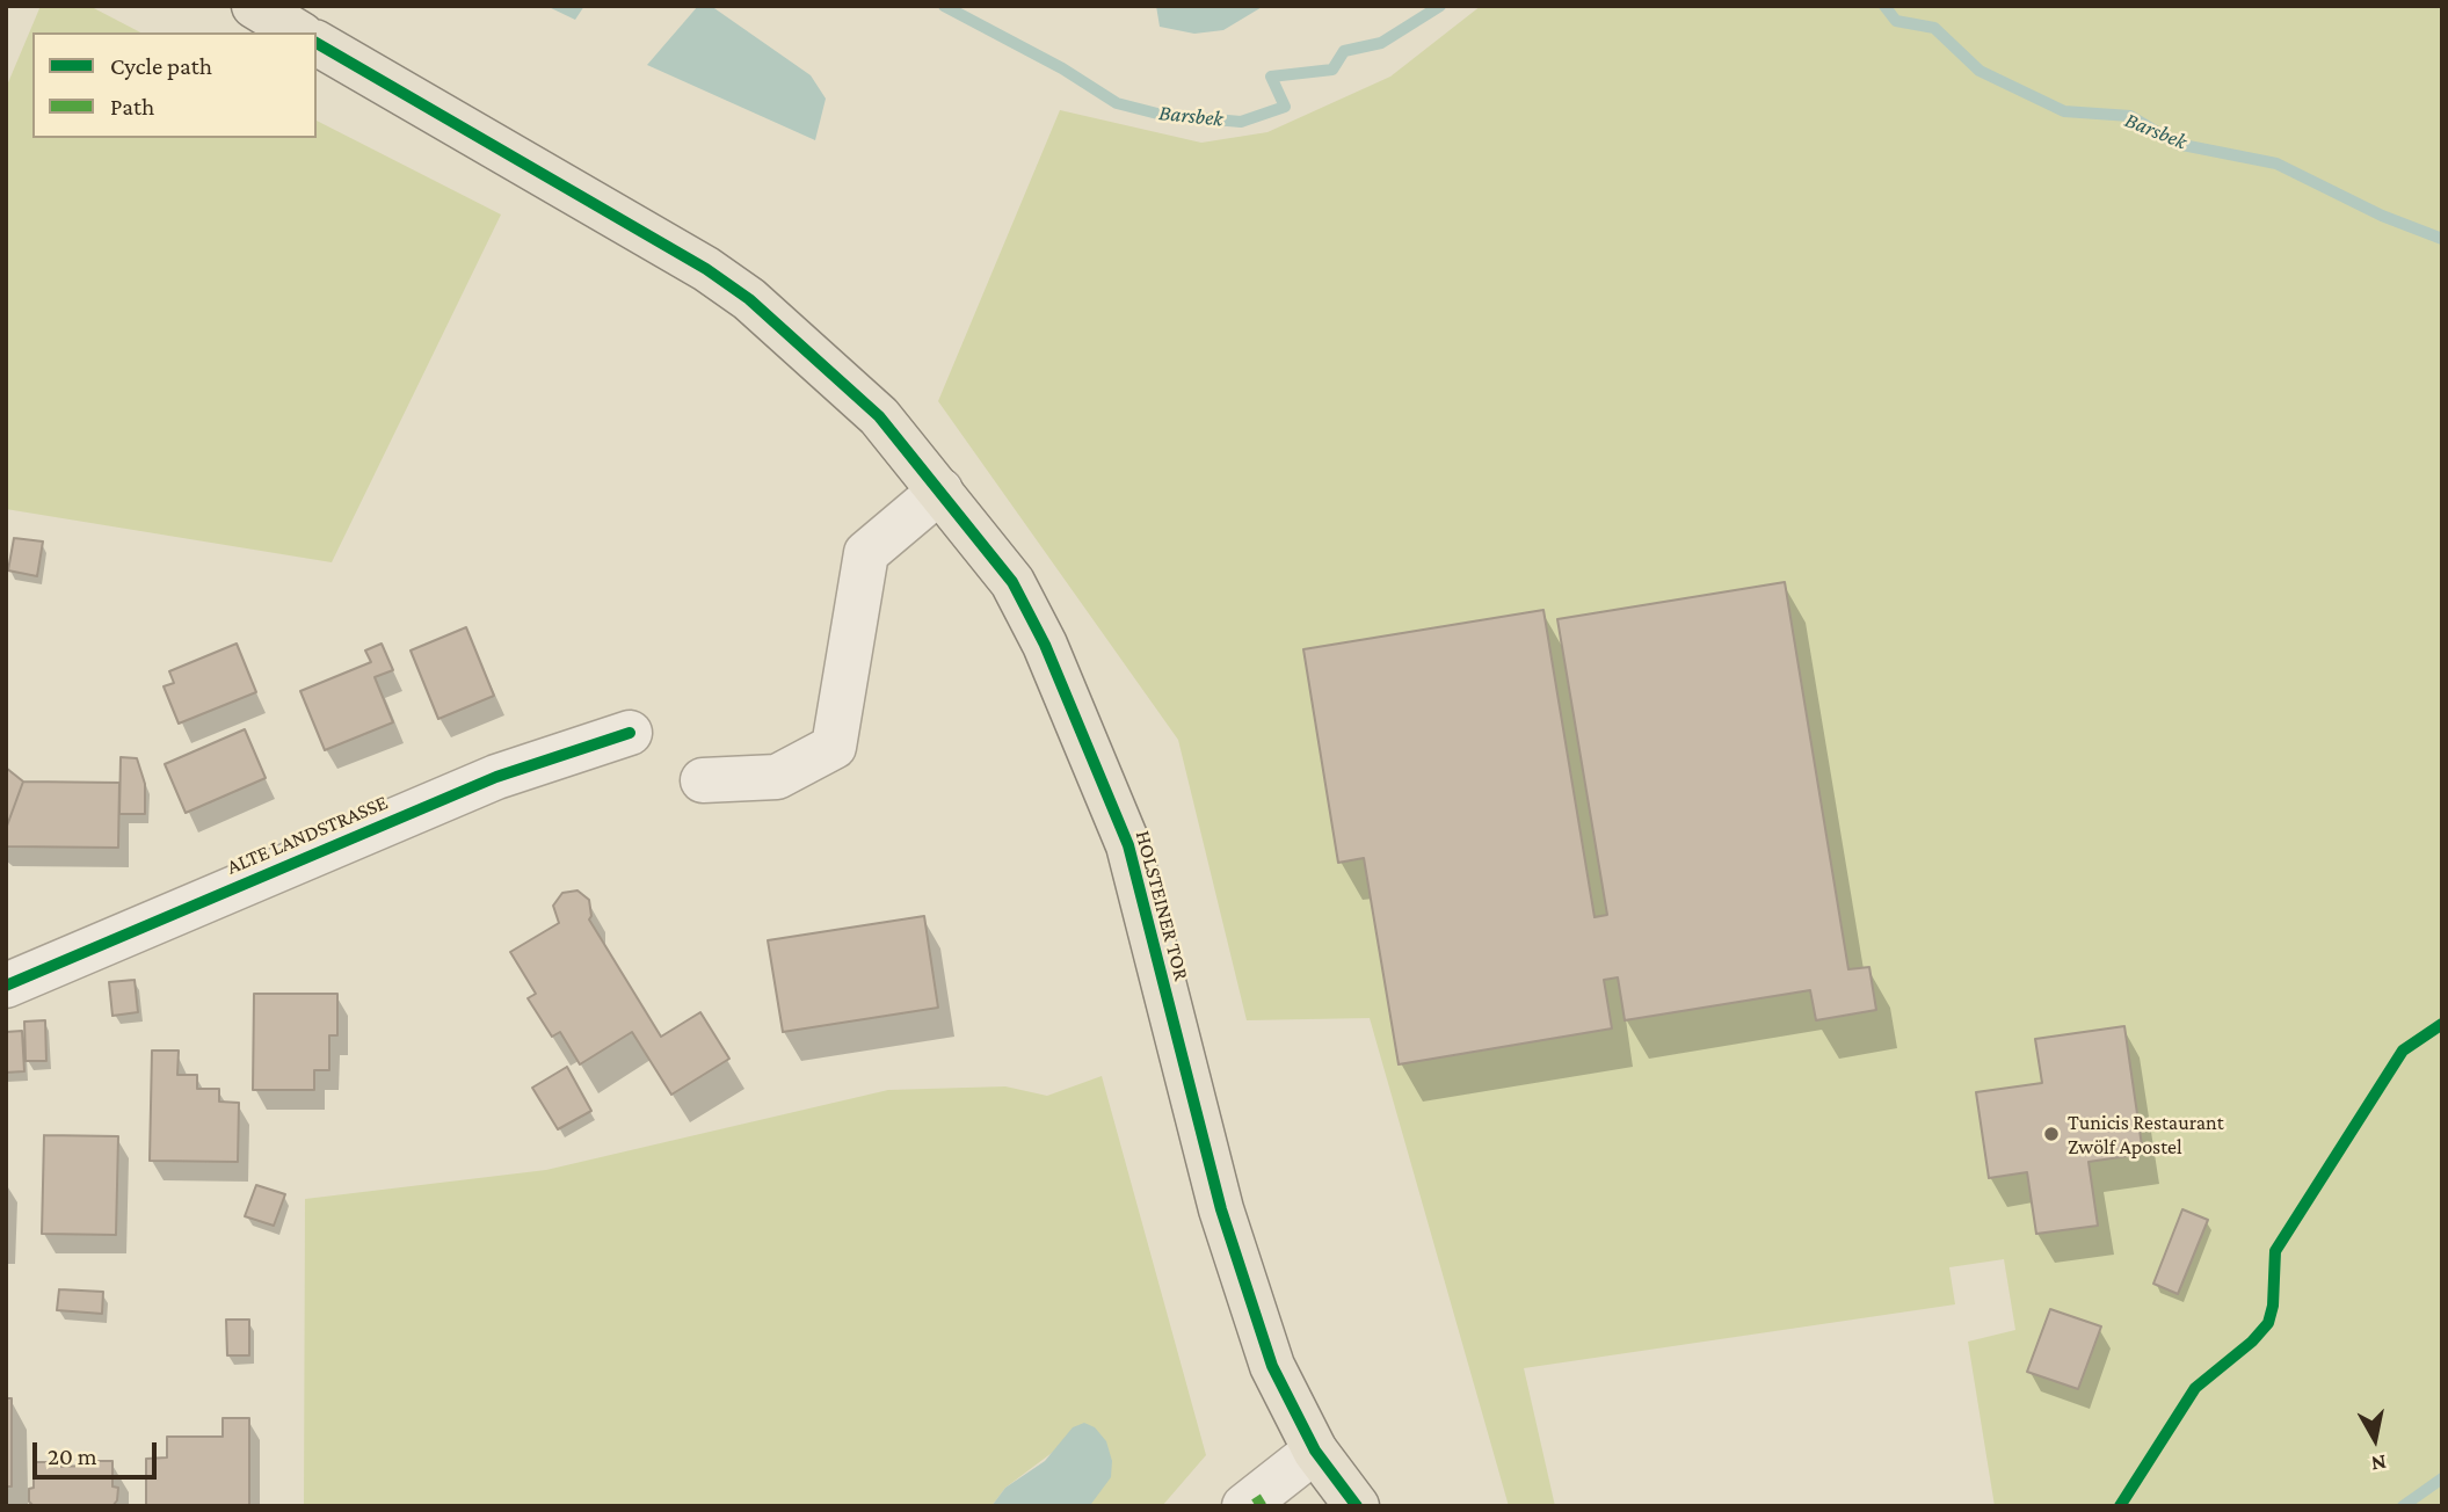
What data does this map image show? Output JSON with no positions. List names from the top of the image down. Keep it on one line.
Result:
{"streets":{"main road":["HOLSTEINER TOR"],"street":["ALTE LANDSTRASSE"]},"water":["Barsbek"],"places":["Tunicis Restaurant Zwölf Apostel"],"legend":["Cycle path","Path"],"scale_bar":"20 m","north":"bottom"}
